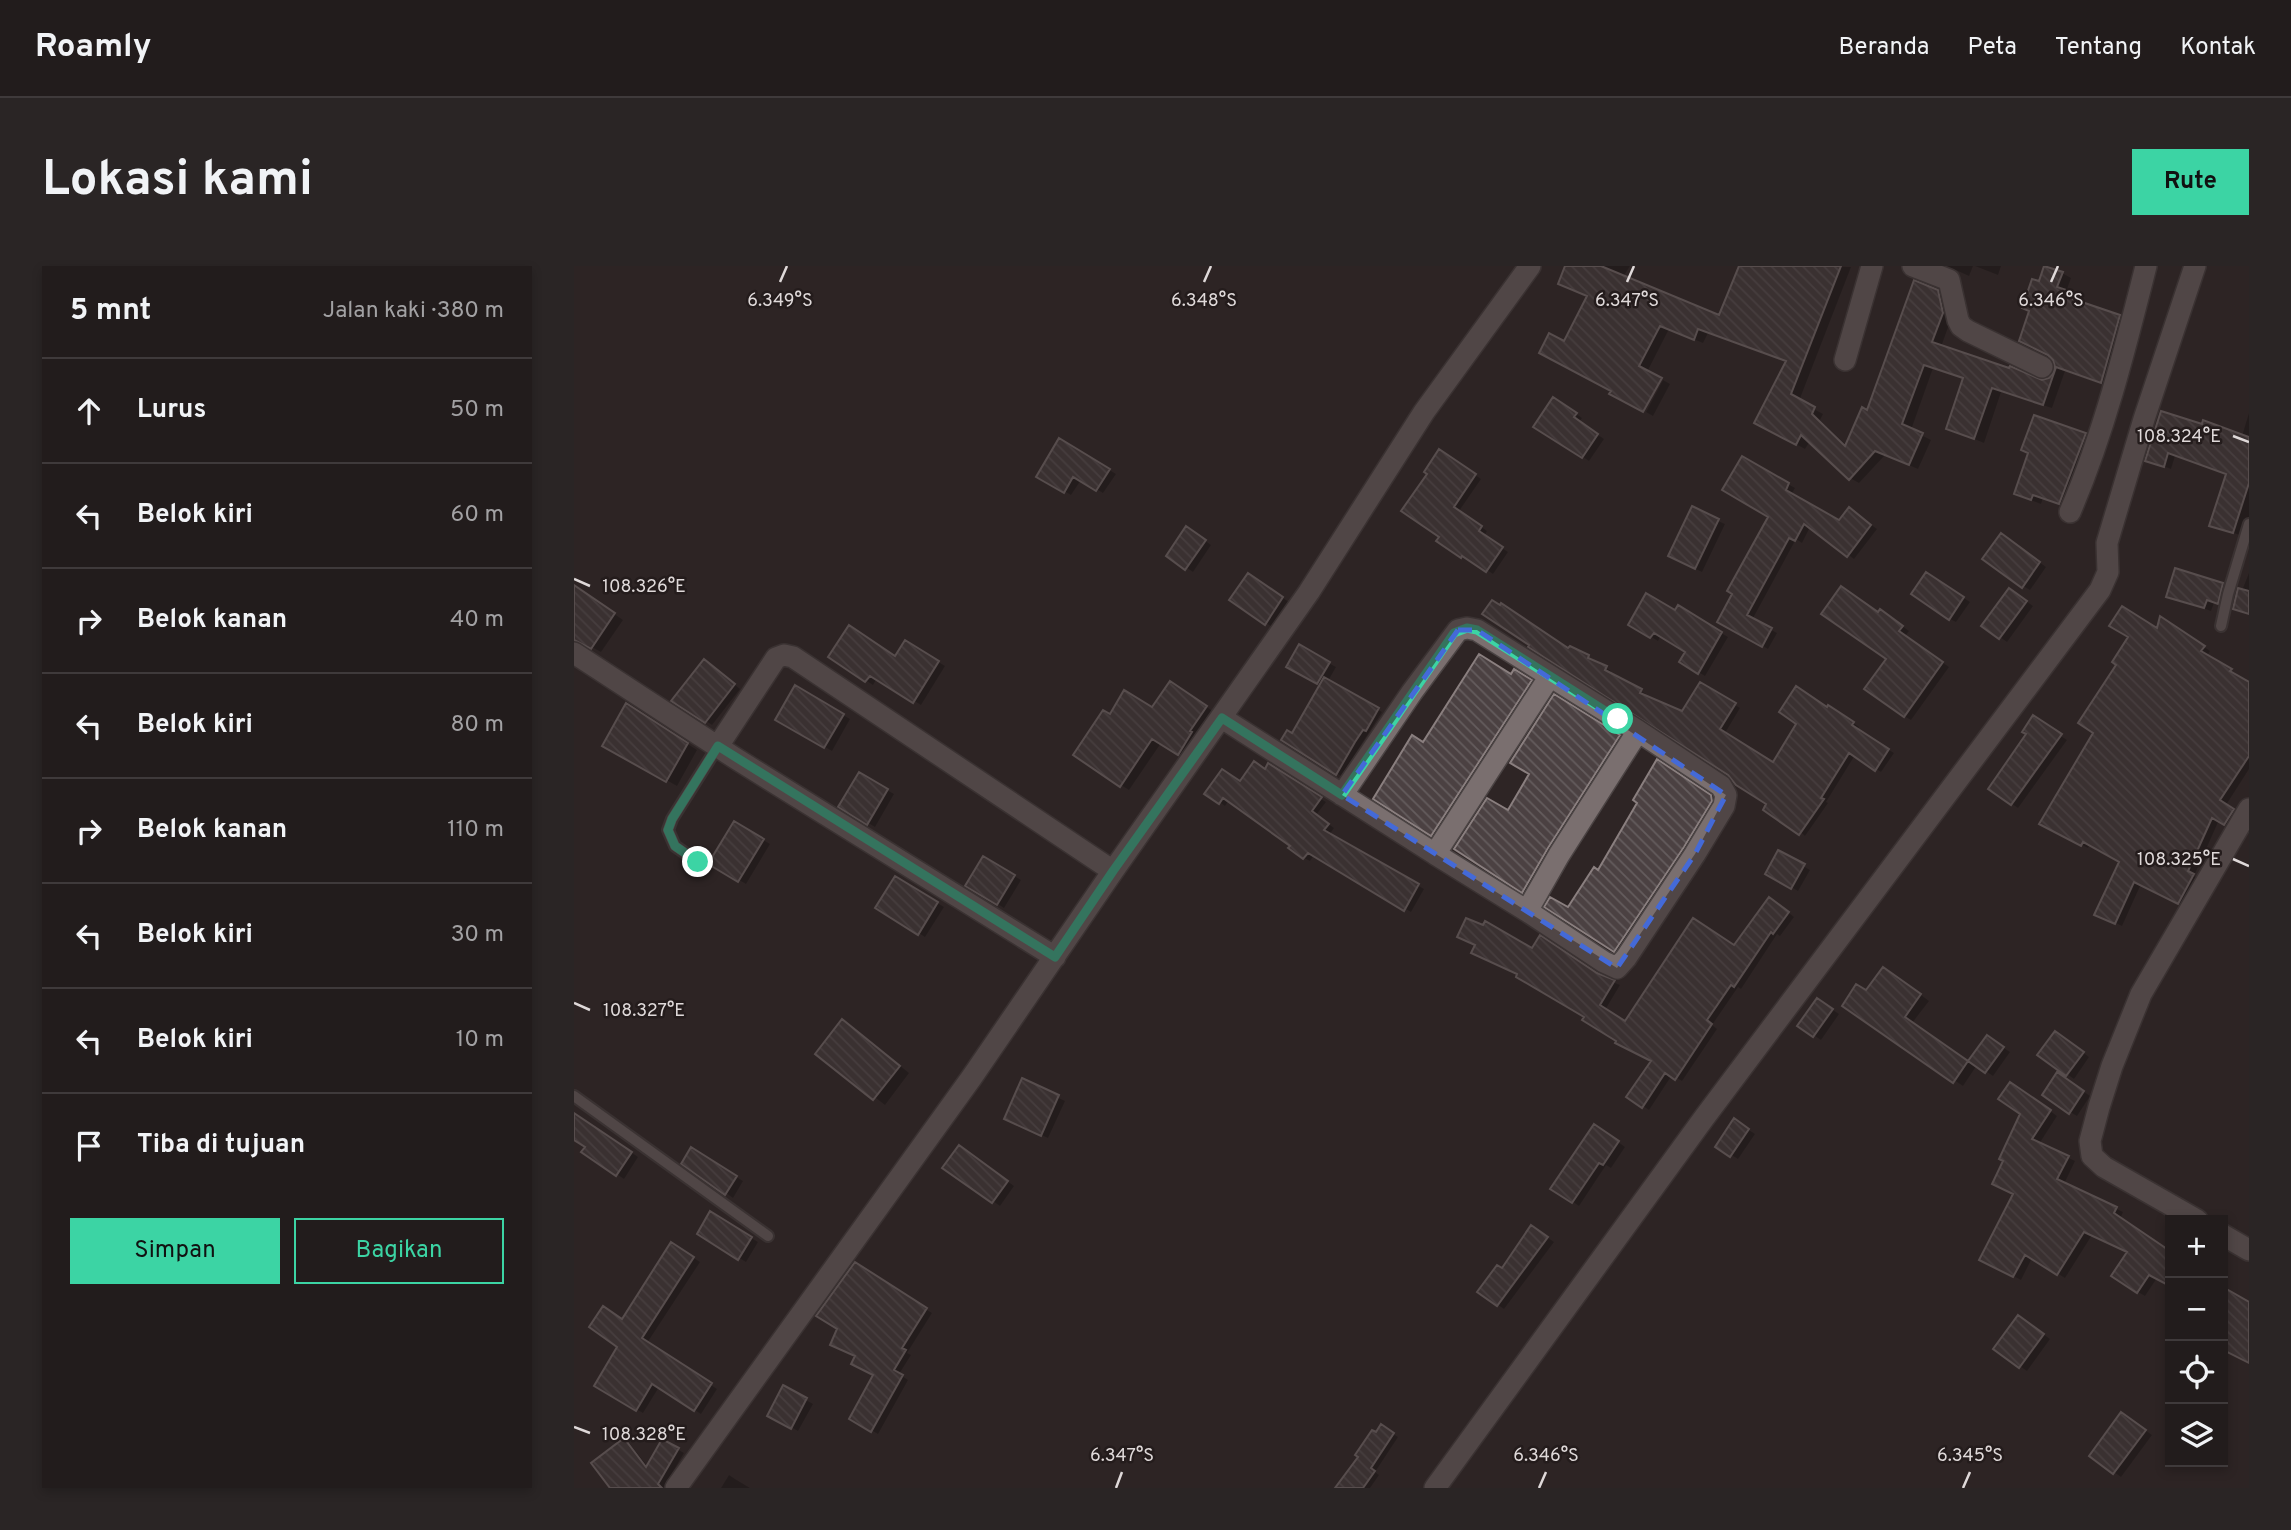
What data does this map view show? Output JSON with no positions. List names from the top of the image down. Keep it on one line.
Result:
{"page":{"header":"Roamly","nav":["Beranda","Peta","Tentang","Kontak"],"buttons":["Rute",["Simpan","Bagikan"]],"title":"Lokasi kami","heading":["5 mnt","Jalan kaki · 380 m"],"list":[["Lurus","50 m"],["Belok kiri","60 m"],["Belok kanan","40 m"],["Belok kiri","80 m"],["Belok kanan","110 m"],["Belok kiri","30 m"],["Belok kiri","10 m"],"Tiba di tujuan"],"map_buttons":["+","−"]},"coordinates":["6.349°S","6.348°S","6.347°S","6.346°S","108.324°E","108.326°E","108.325°E","108.327°E","108.328°E","6.345°S"]}
